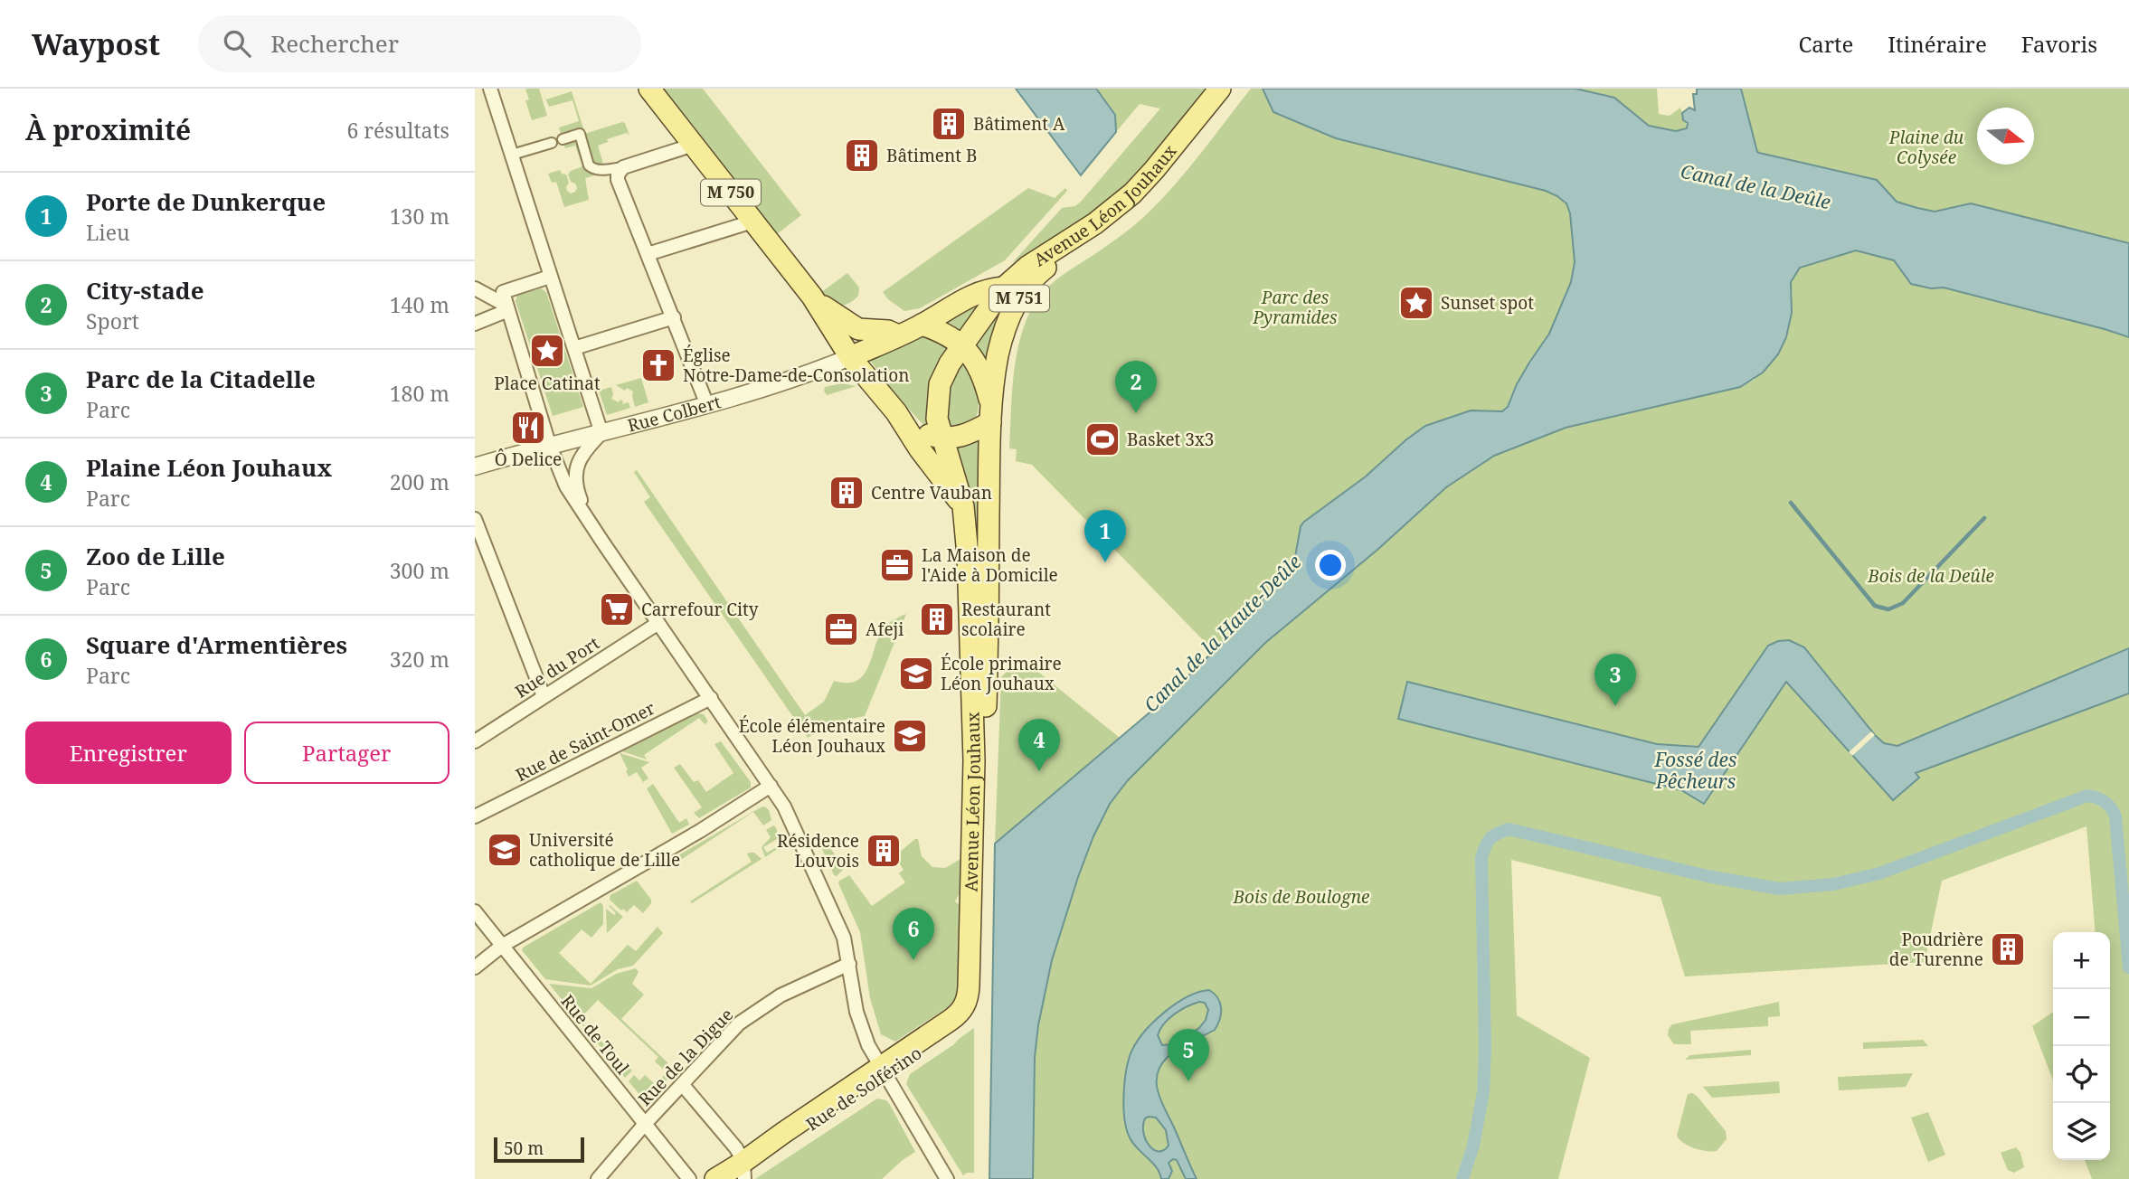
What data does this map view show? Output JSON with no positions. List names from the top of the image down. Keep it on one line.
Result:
{"streets":{"main road":["M 750","Avenue Léon Jouhaux","M 751","Rue Colbert","Rue de Solférino"],"street":["Rue du Port","Rue de Saint-Omer","Rue de Toul","Rue de la Digue"]},"crossings":[["M 750","Avenue Léon Jouhaux"],["M 750","Rue Colbert"],["Avenue Léon Jouhaux","Rue Colbert"],["Avenue Léon Jouhaux","Rue de Solférino"],["Rue de Toul","Rue de la Digue"]],"water":["Canal de la Deûle","Canal de la Haute-Deûle","Fossé des Pêcheurs"],"parks":["Plaine du Colysée","Parc des Pyramides","Bois de la Deûle","Bois de Boulogne"],"places":{"building":["Bâtiment A","Bâtiment B","Centre Vauban","Restaurant scolaire","Résidence Louvois","Poudrière de Turenne"],"place":["Sunset spot","Place Catinat"],"church":["Église Notre-Dame-de-Consolation"],"restaurant":["Ô Delice"],"sports":["Basket 3x3"],"office":["La Maison de l'Aide à Domicile","Afeji"],"supermarket":["Carrefour City"],"school or university":["École primaire Léon Jouhaux","École élémentaire Léon Jouhaux","Université catholique de Lille"]},"scale_bar":"50 m","north":"right","page":{"header":"Waypost","search":"Rechercher","nav":["Carte","Itinéraire","Favoris"],"heading":["À proximité","6 résultats"],"list":[{"mark":"1","name":"Porte de Dunkerque","note":"Lieu","value":"130 m"},{"mark":"2","name":"City-stade","note":"Sport","value":"140 m"},{"mark":"3","name":"Parc de la Citadelle","note":"Parc","value":"180 m"},{"mark":"4","name":"Plaine Léon Jouhaux","note":"Parc","value":"200 m"},{"mark":"5","name":"Zoo de Lille","note":"Parc","value":"300 m"},{"mark":"6","name":"Square d'Armentières","note":"Parc","value":"320 m"}],"pins":["2","1","3","4","6","5"],"buttons":["Enregistrer","Partager"],"map_buttons":["+","−"],"scale":"50 m"}}
